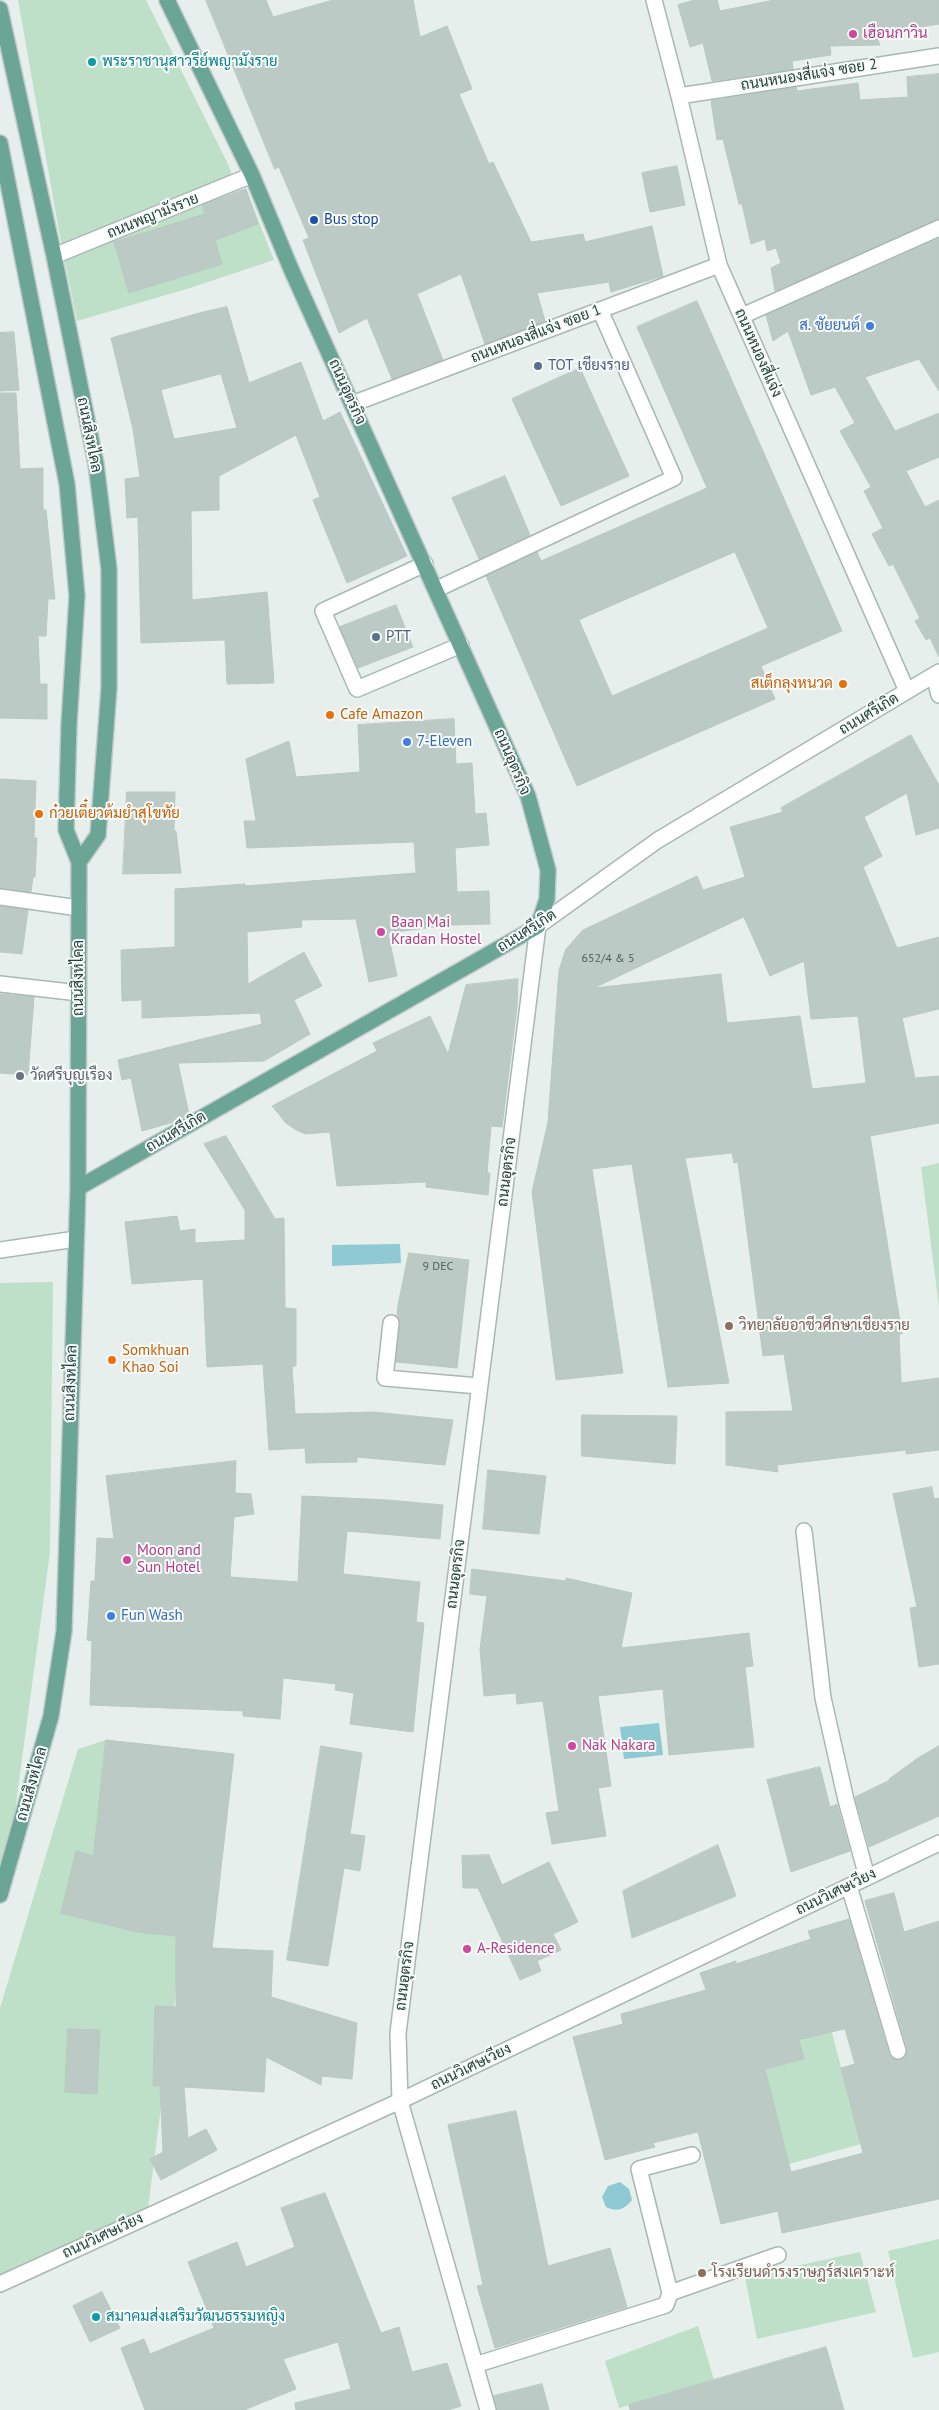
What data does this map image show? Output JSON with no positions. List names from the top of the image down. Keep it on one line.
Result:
{"streets":{"main road":["ถนนอุตรกิจ","ถนนสิงหไคล","ถนนศรีเกิด"],"street":["ถนนหนองสี่แจ่ง ซอย 2","ถนนพญามังราย","ถนนหนองสี่แจ่ง ซอย 1","ถนนหนองสี่แจ่ง","ถนนวิเศษเวียง"]},"crossings":[["ถนนหนองสี่แจ่ง ซอย 2","ถนนหนองสี่แจ่ง"],["ถนนพญามังราย","ถนนอุตรกิจ"],["ถนนพญามังราย","ถนนสิงหไคล"],["ถนนหนองสี่แจ่ง ซอย 1","ถนนหนองสี่แจ่ง"],["ถนนหนองสี่แจ่ง ซอย 1","ถนนอุตรกิจ"],["ถนนหนองสี่แจ่ง","ถนนศรีเกิด"],["ถนนอุตรกิจ","ถนนศรีเกิด"],["ถนนอุตรกิจ","ถนนวิเศษเวียง"],["ถนนสิงหไคล","ถนนศรีเกิด"]],"places":["เฮือนกาวิน","พระราชานุสาวรีย์พญามังราย","Bus stop","ส. ชัยยนต์","TOT เชียงราย","PTT","สเต็กลุงหนวด","Cafe Amazon","7-Eleven","ก๋วยเตี๋ยวต้มยำสุโขทัย","Baan Mai Kradan Hostel","วัดศรีบุญเรือง","วิทยาลัยอาชีวศึกษาเชียงราย","Somkhuan Khao Soi","Moon and Sun Hotel","Fun Wash","Nak Nakara","A-Residence","โรงเรียนดำรงราษฎร์สงเคราะห์","สมาคมส่งเสริมวัฒนธรรมหญิง"],"house_numbers":["652/4 & 5","9 DEC"]}
